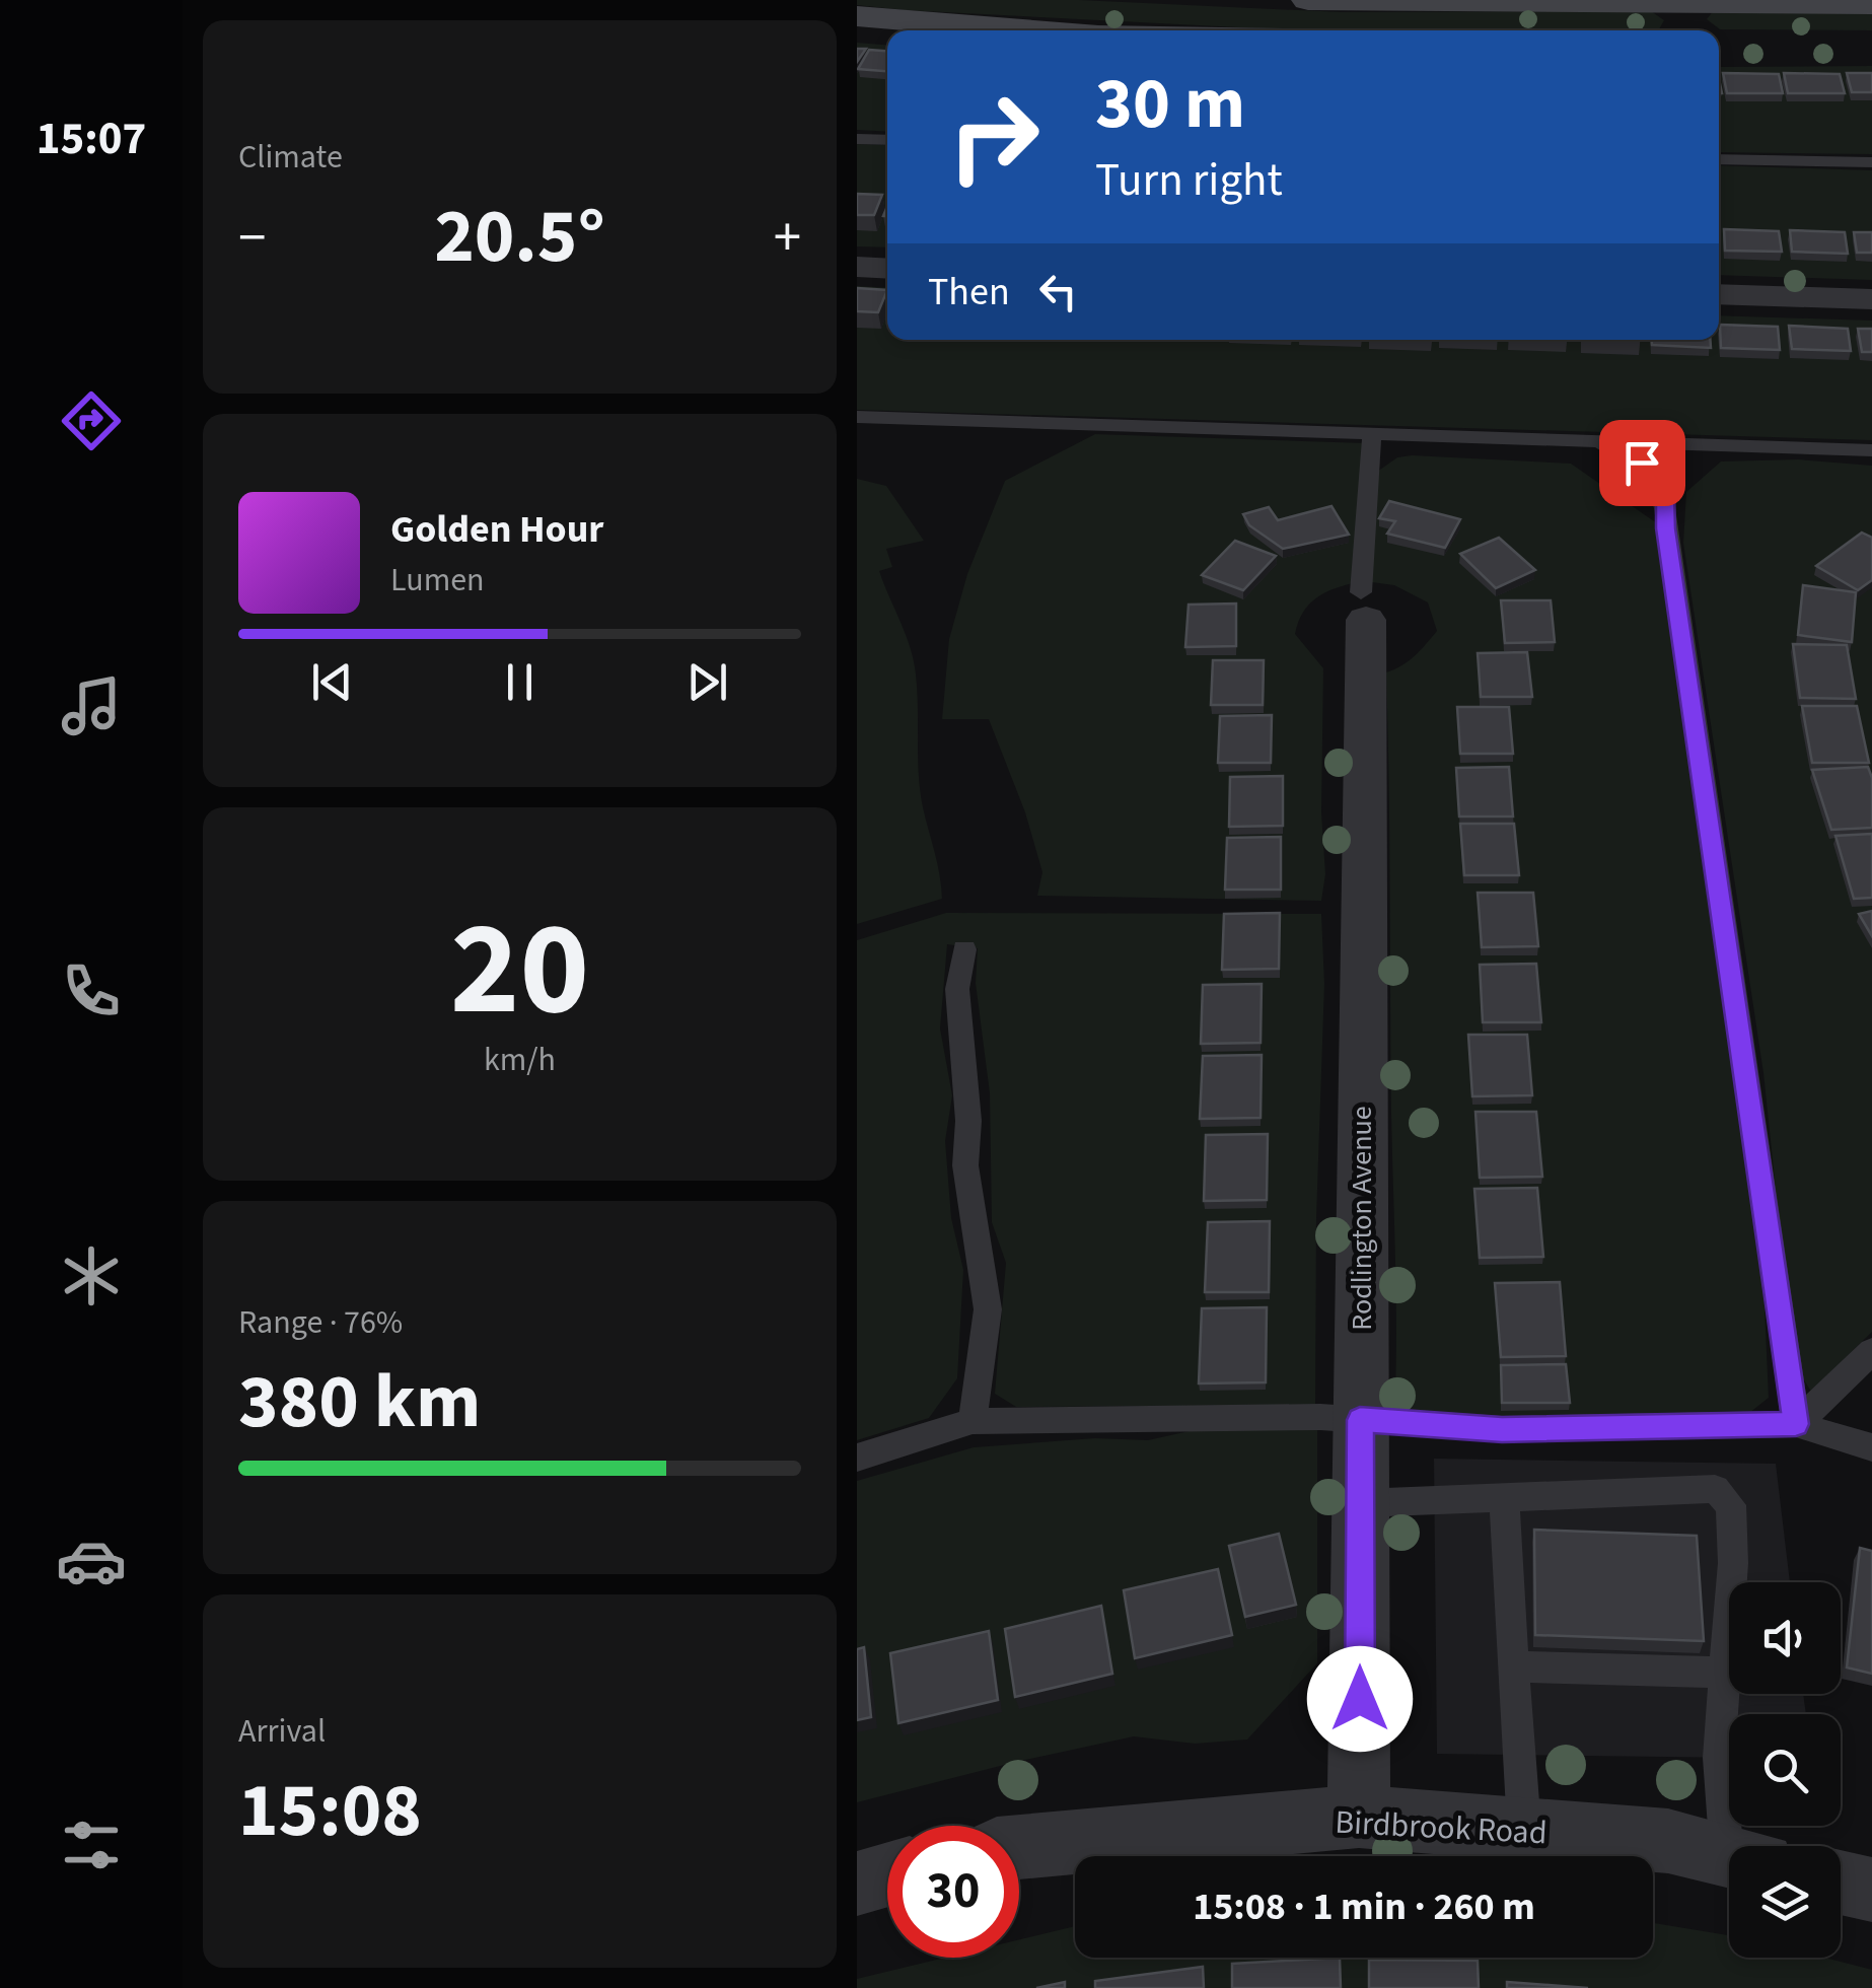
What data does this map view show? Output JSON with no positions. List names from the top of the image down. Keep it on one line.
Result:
{"streets":{"street":["Rodlington Avenue","Birdbrook Road"]},"crossings":[["Rodlington Avenue","Birdbrook Road"]],"page":{"tabs":"15:07","tile":["Climate",["20","km/h"],["Range · 76%","380 km"],["Arrival","15:08"]],"turn":["30 m","Turn right"],"heat":["−","20.5°","+"],"then":"Then","song":["Golden Hour","Lumen"],"limit":"30","trip":"15:08 · 1 min · 260 m"}}
